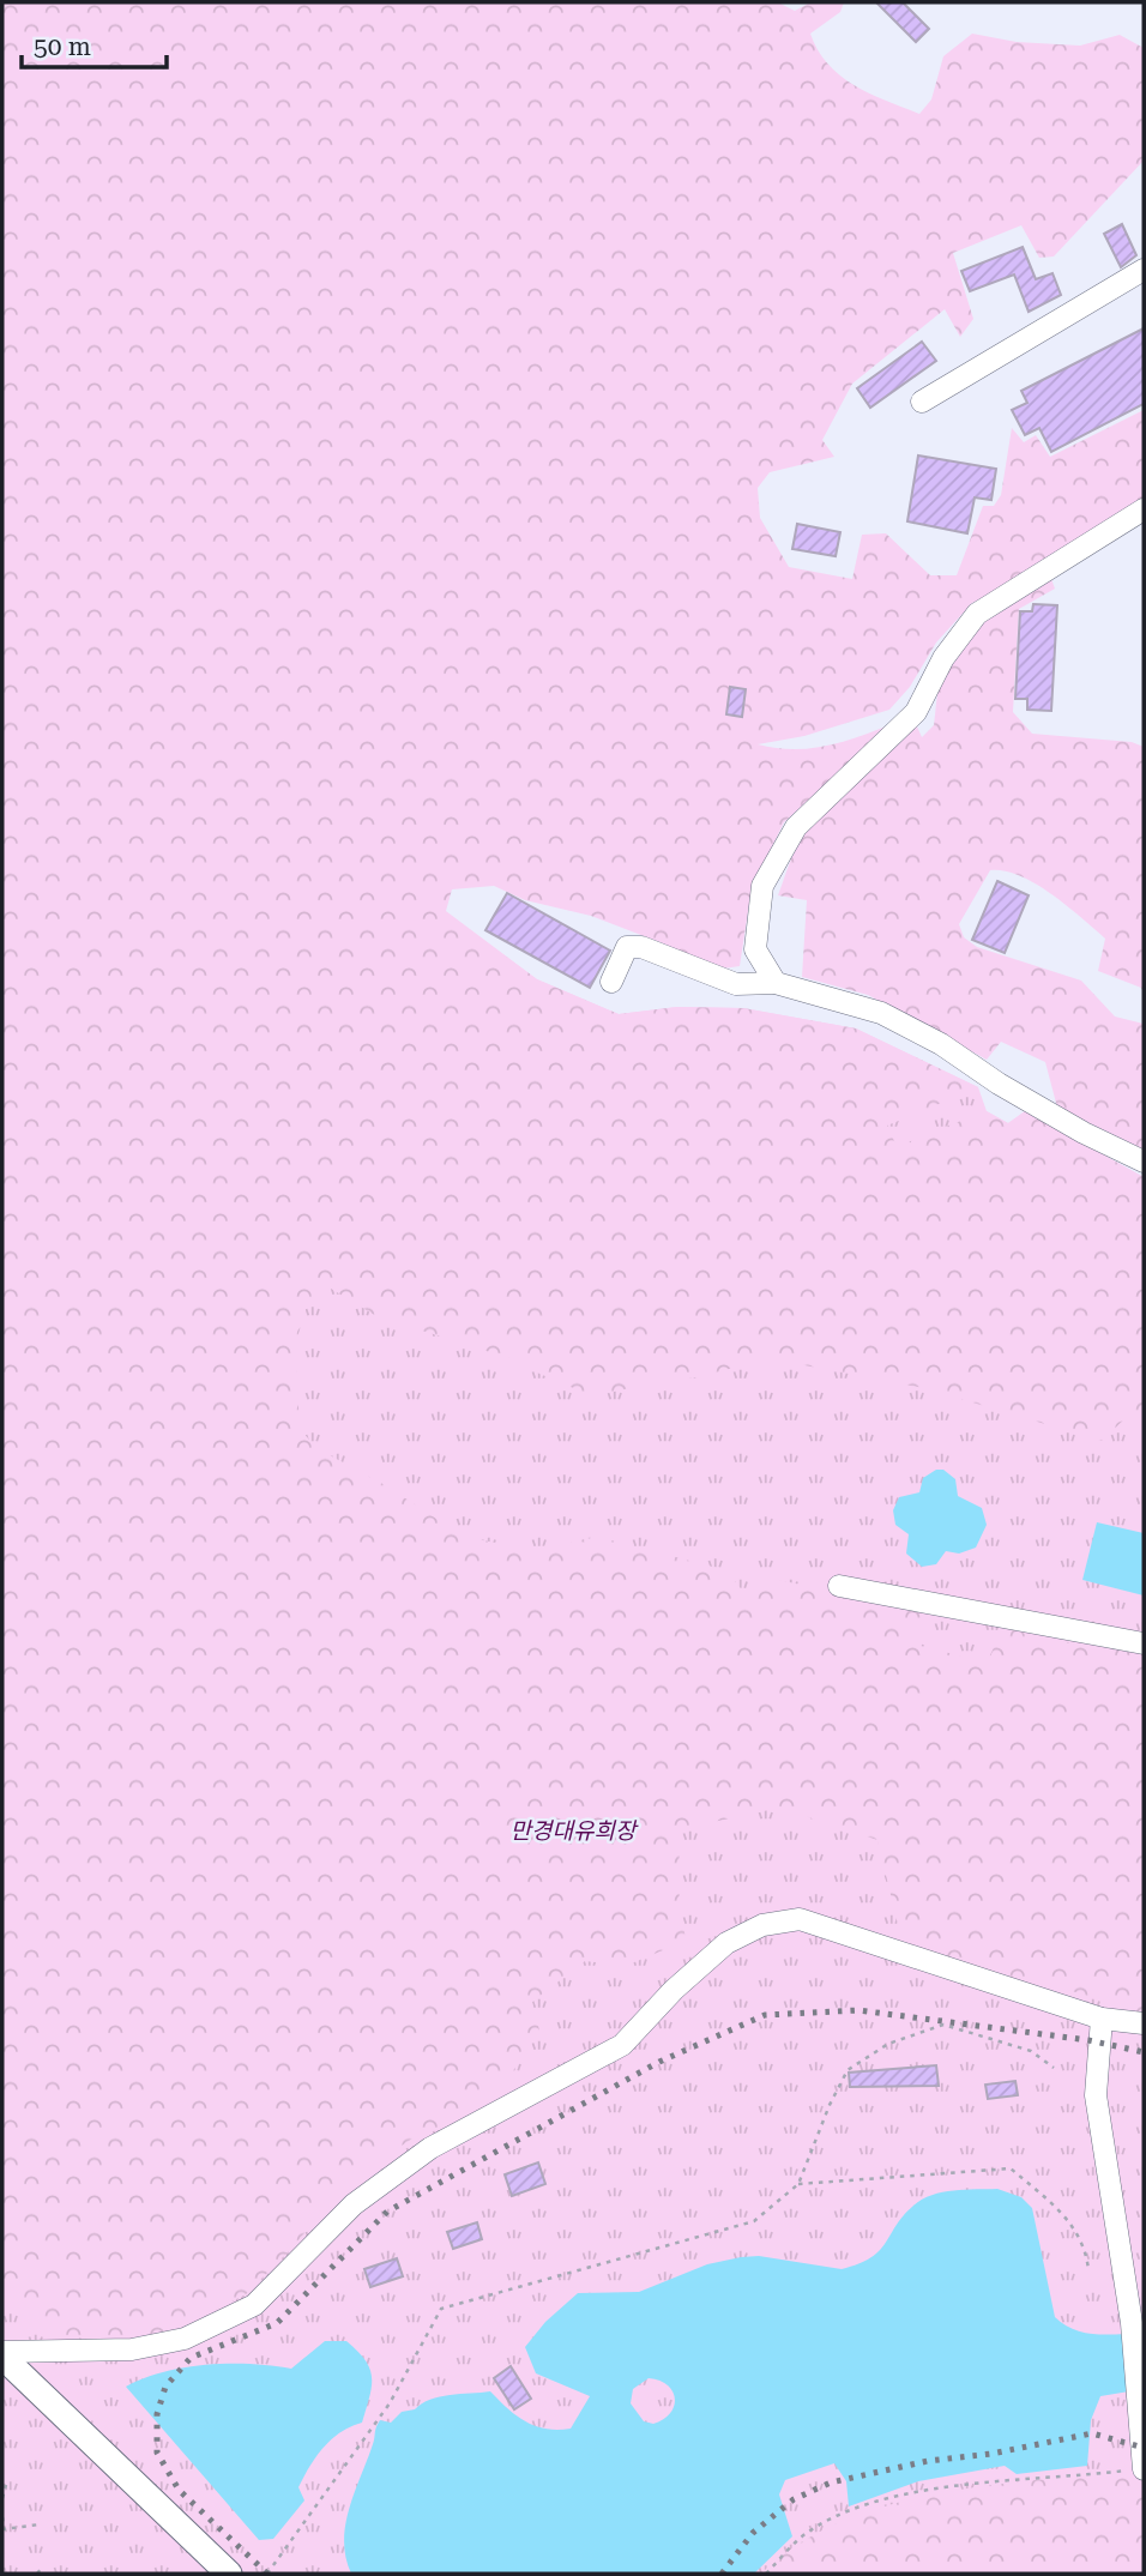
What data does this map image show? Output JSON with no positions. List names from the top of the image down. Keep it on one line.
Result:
{"parks":["만경대유희장"],"scale_bar":"50 m"}
